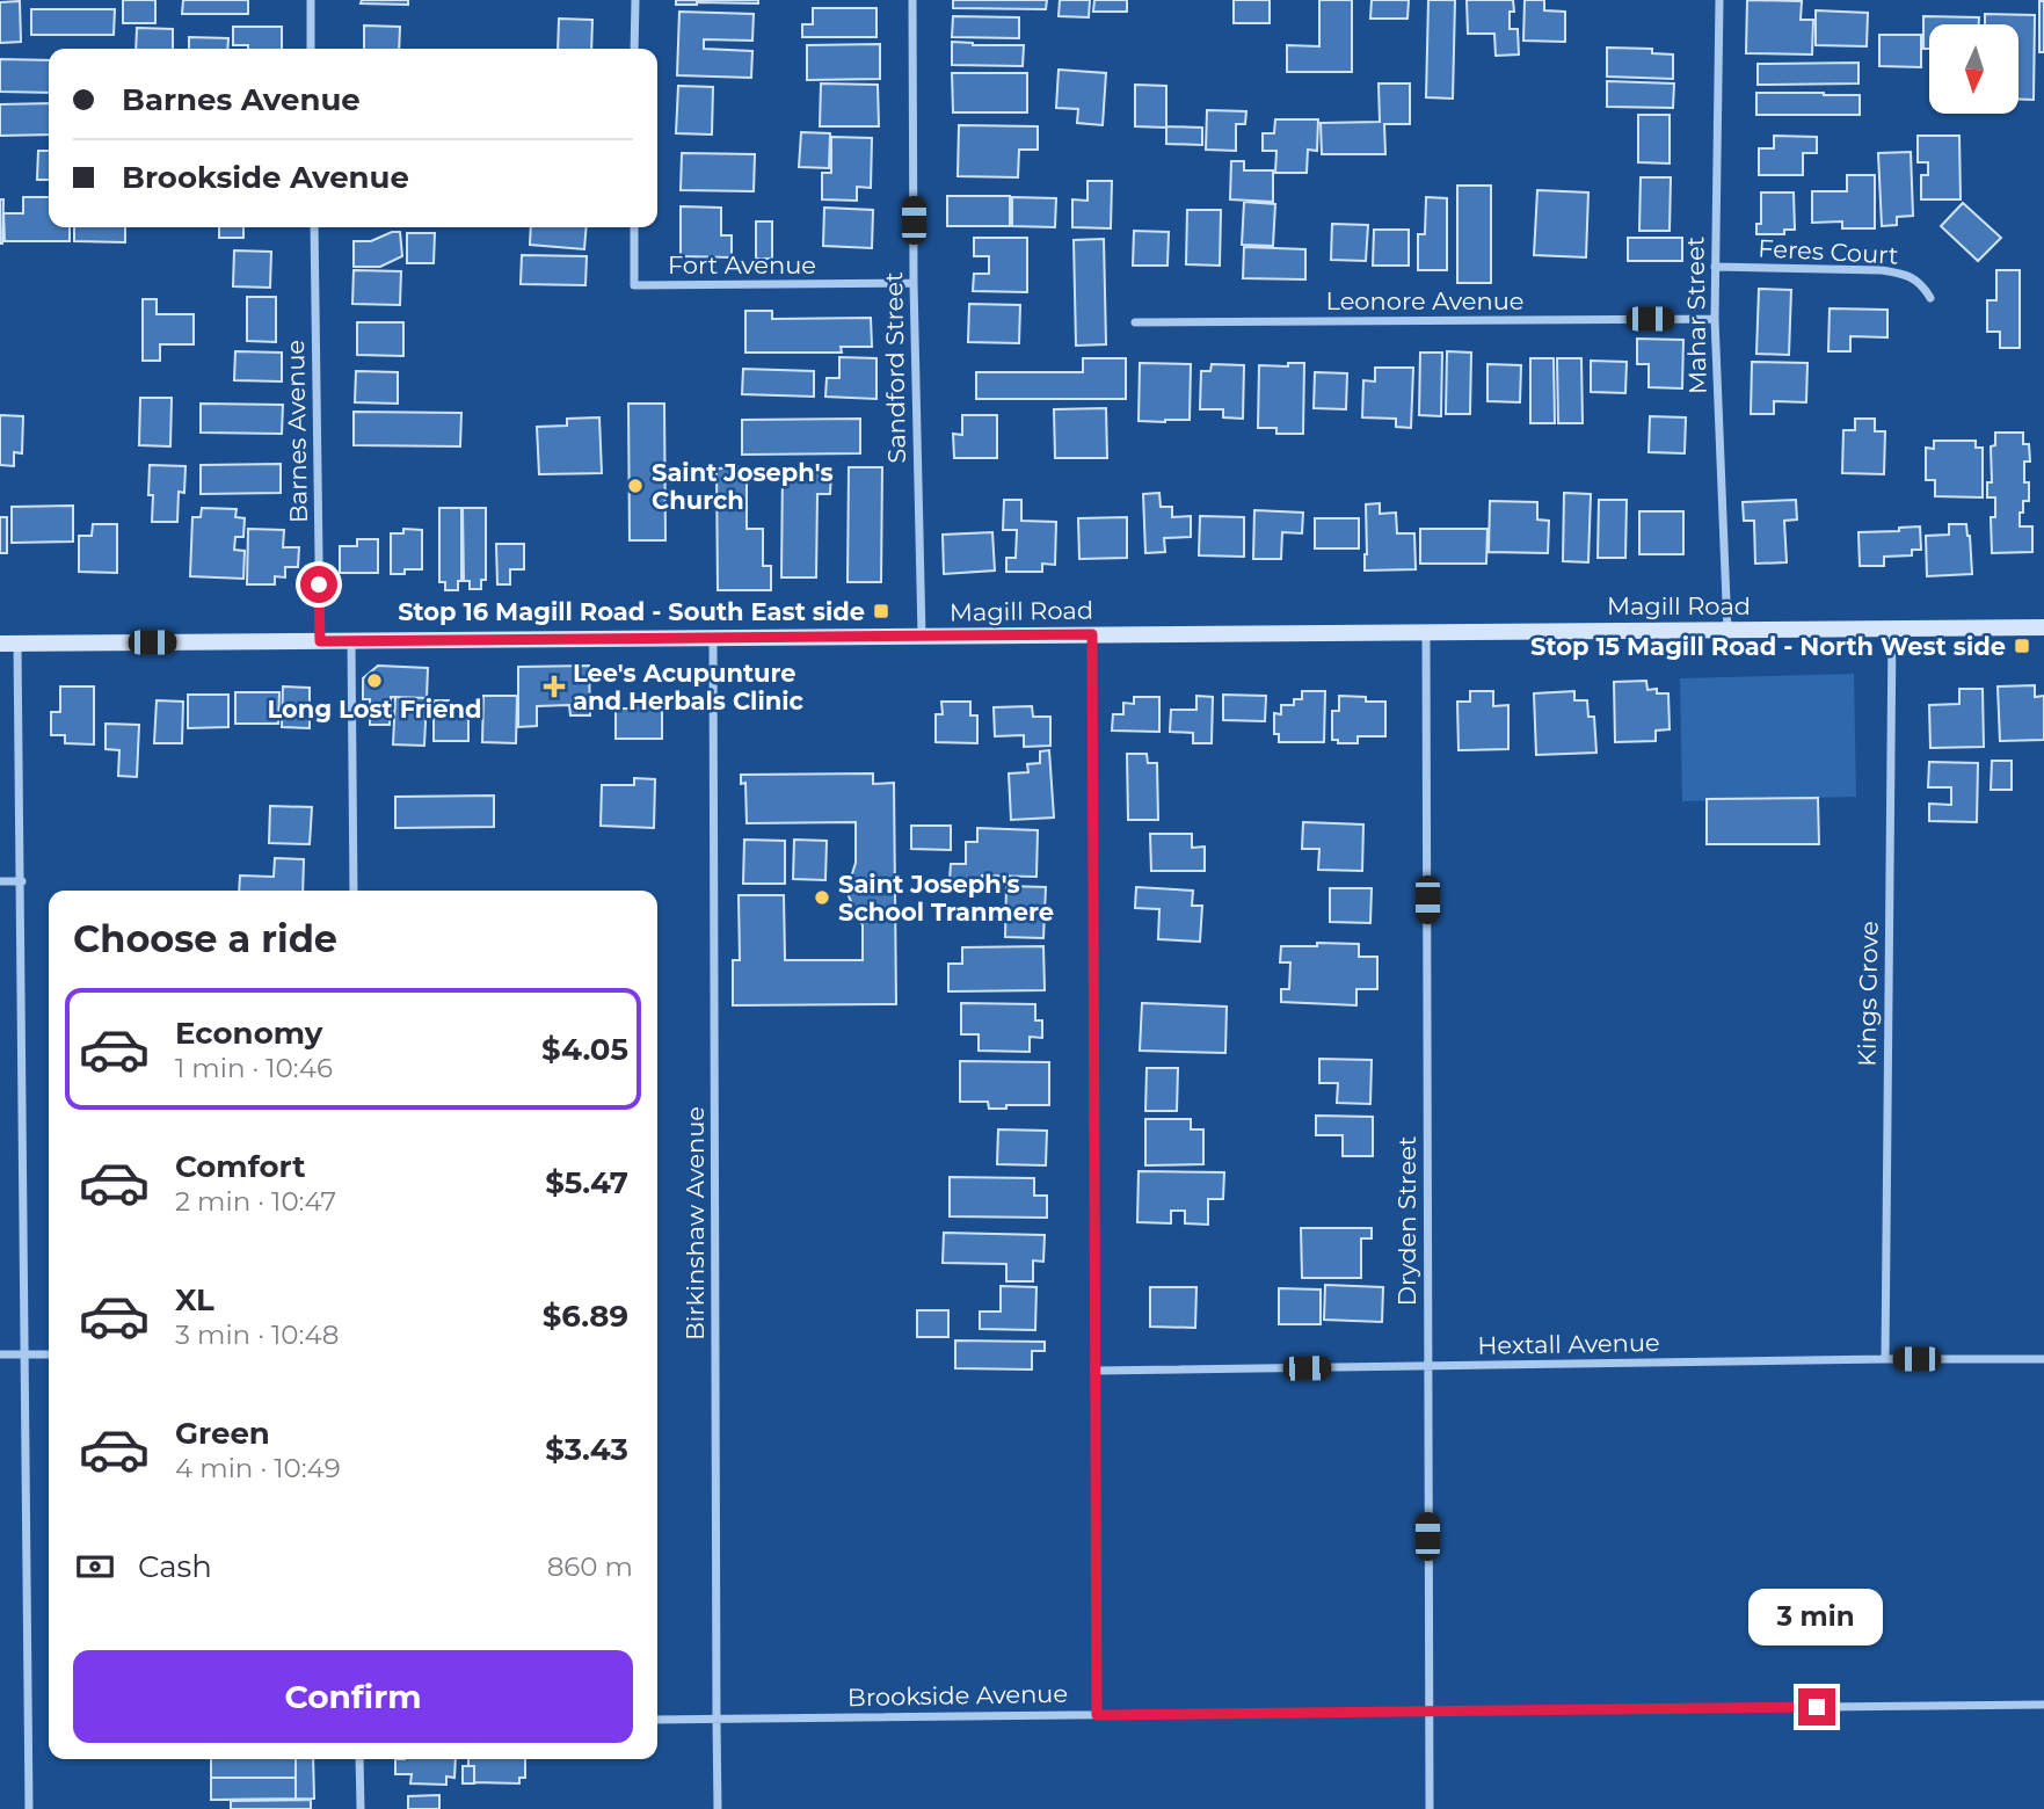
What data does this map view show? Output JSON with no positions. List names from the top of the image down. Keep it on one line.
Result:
{"streets":{"main road":["Magill Road"],"street":["Feres Court","Fort Avenue","Leonore Avenue","Mahar Street","Sandford Street","Barnes Avenue","Kings Grove","Dryden Street","Birkinshaw Avenue","Hextall Avenue","Brookside Avenue"]},"crossings":[["Feres Court","Mahar Street"],["Fort Avenue","Sandford Street"],["Leonore Avenue","Mahar Street"],["Mahar Street","Magill Road"],["Sandford Street","Magill Road"],["Barnes Avenue","Magill Road"],["Magill Road","Kings Grove"],["Magill Road","Dryden Street"],["Magill Road","Birkinshaw Avenue"],["Kings Grove","Hextall Avenue"],["Dryden Street","Hextall Avenue"],["Dryden Street","Brookside Avenue"],["Birkinshaw Avenue","Brookside Avenue"]],"places":{"other":["Saint Joseph's Church","Long Lost Friend","Saint Joseph's School Tranmere"],"transit":["Stop 16 Magill Road - South East side","Stop 15 Magill Road - North West side"],"health":["Lee's Acupunture and Herbals Clinic"]},"north":"bottom","page":{"banner":["Barnes Avenue","Brookside Avenue"],"heading":"Choose a ride","list":[{"name":"Economy","note":"1 min · 10:46","value":"$4.05"},{"name":"Comfort","note":"2 min · 10:47","value":"$5.47"},{"name":"XL","note":"3 min · 10:48","value":"$6.89"},{"name":"Green","note":"4 min · 10:49","value":"$3.43"}],"pay":["Cash","860 m"],"bubble":"3 min","buttons":"Confirm"}}
